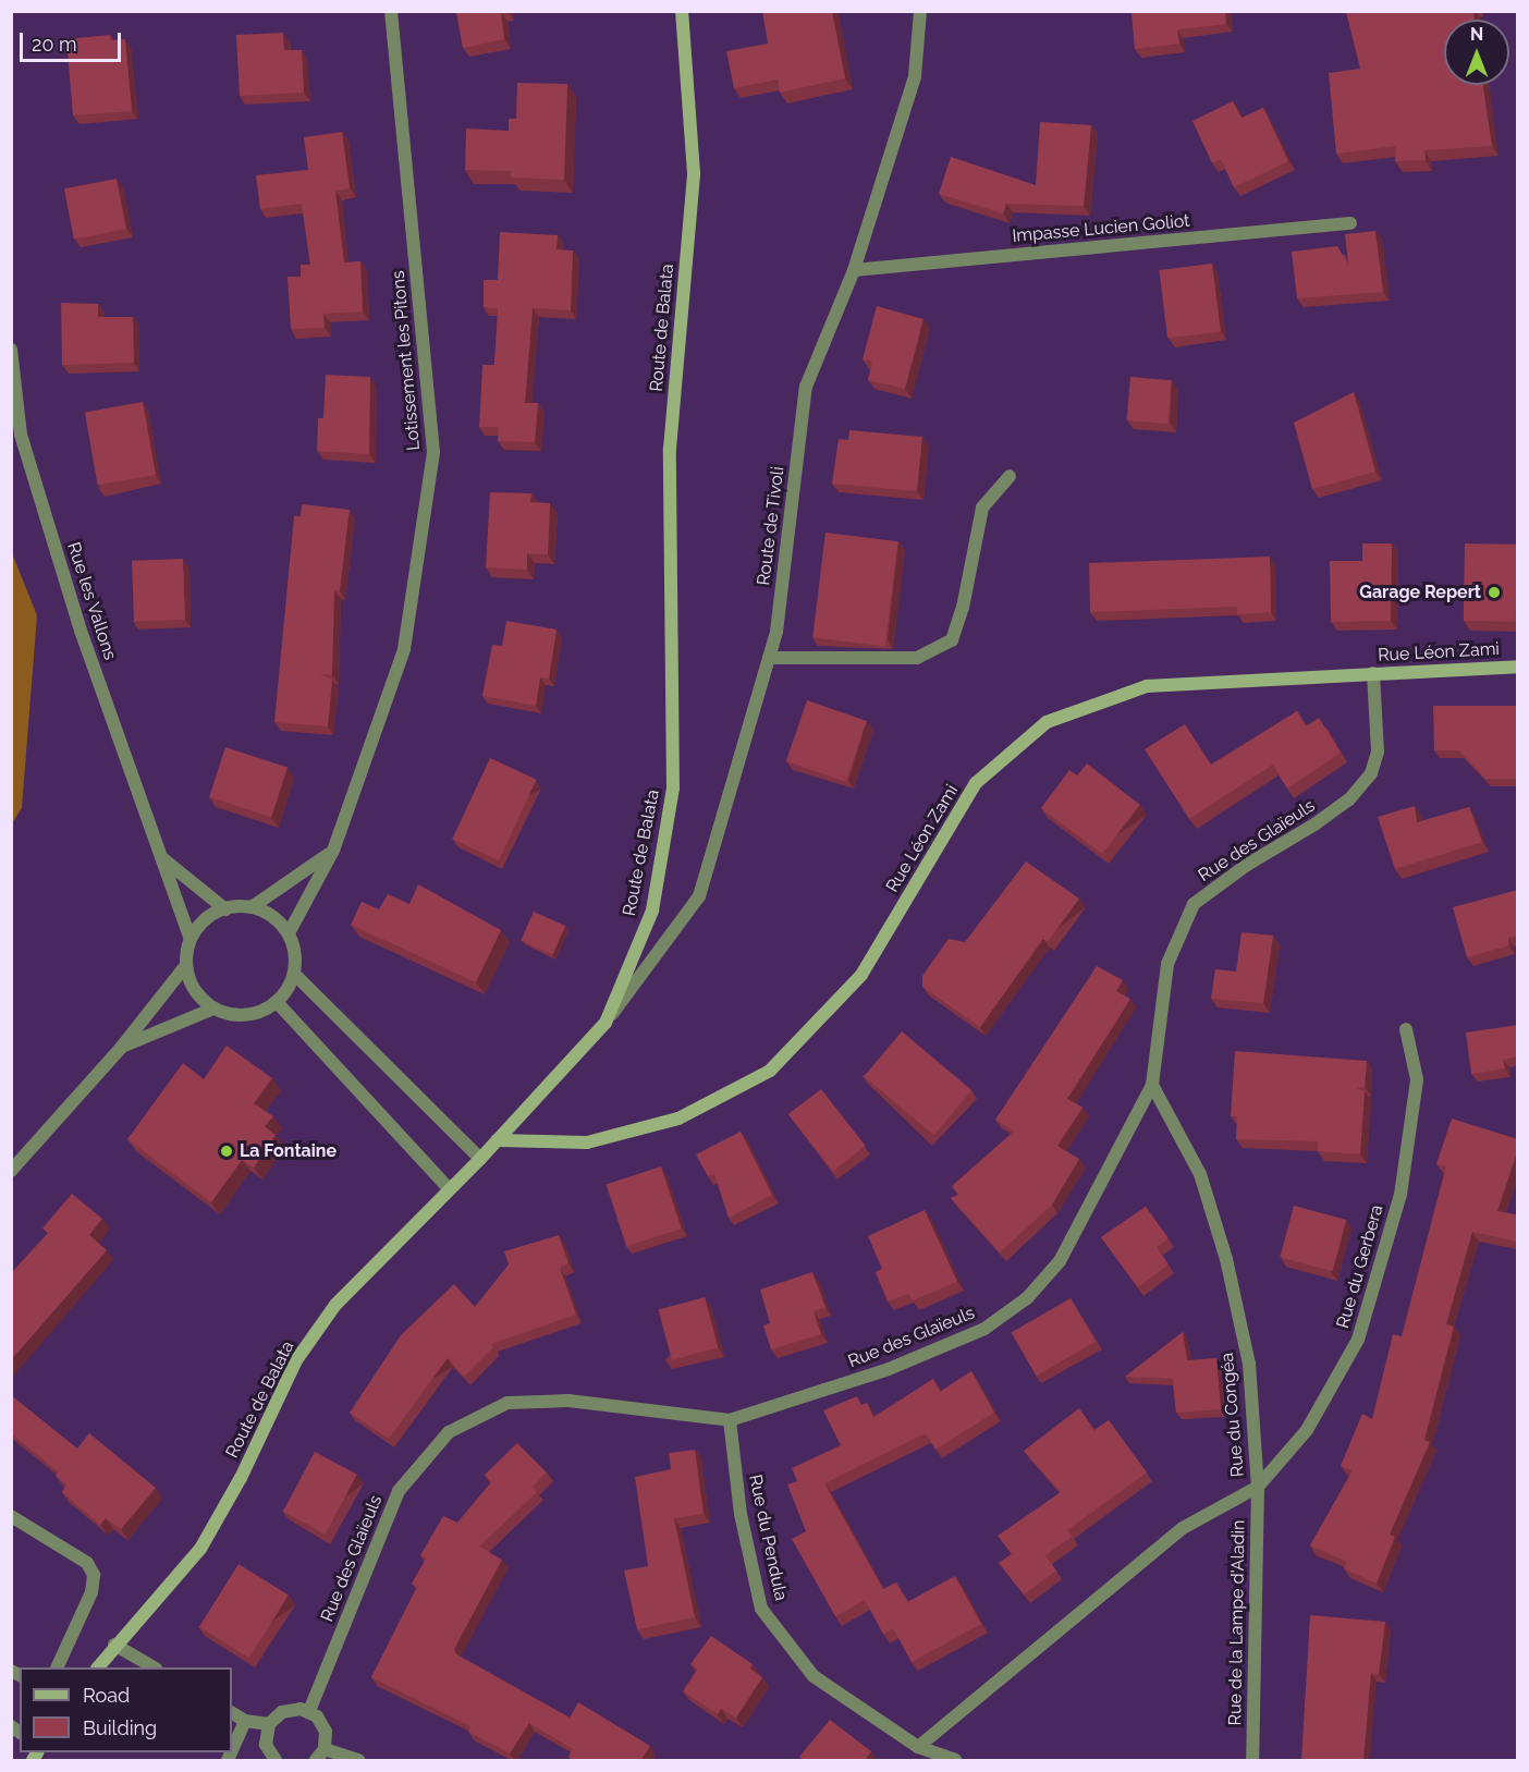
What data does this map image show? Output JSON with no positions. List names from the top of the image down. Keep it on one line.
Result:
{"streets":{"main road":["Route de Balata","Rue Léon Zami"],"street":["Impasse Lucien Goliot","Lotissement les Pitons","Route de Tivoli","Rue les Vallons","Rue des Glaïeuls","Rue du Gerbera","Rue du Congéa","Rue du Pendula","Rue de la Lampe d'Aladin"]},"crossings":[["Impasse Lucien Goliot","Route de Tivoli"],["Route de Balata","Route de Tivoli"],["Route de Balata","Rue Léon Zami"],["Lotissement les Pitons","Rue les Vallons"],["Rue Léon Zami","Rue des Glaïeuls"],["Rue des Glaïeuls","Rue du Congéa"],["Rue des Glaïeuls","Rue du Pendula"],["Rue du Gerbera","Rue du Congéa"],["Rue du Gerbera","Rue de la Lampe d'Aladin"],["Rue du Congéa","Rue du Pendula"],["Rue du Congéa","Rue de la Lampe d'Aladin"]],"places":["Garage Repert","La Fontaine"],"legend":["Road","Building"],"scale_bar":"20 m","north":"top"}
